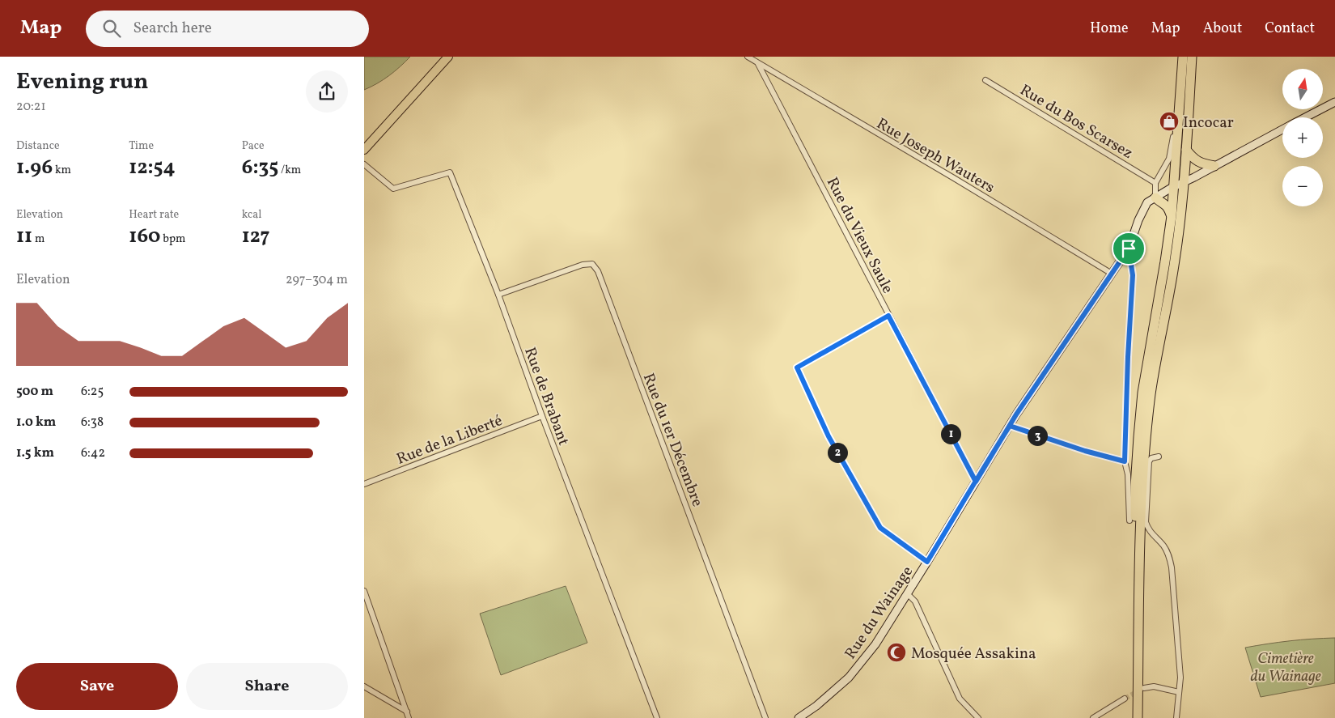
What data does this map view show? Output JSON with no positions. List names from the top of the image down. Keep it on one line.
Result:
{"streets":{"street":["Rue du Bos Scarsez","Rue Joseph Wauters","Rue du Vieux Saule","Rue de Brabant","Rue de la Liberté","Rue du 1er Décembre","Rue du Wainage"]},"crossings":[["Rue Joseph Wauters","Rue du Vieux Saule"],["Rue Joseph Wauters","Rue du Wainage"],["Rue du Vieux Saule","Rue du Wainage"],["Rue de Brabant","Rue de la Liberté"],["Rue de Brabant","Rue du 1er Décembre"]],"parks":["Cimetière du Wainage"],"places":{"shop":["Incocar"],"mosque":["Mosquée Assakina"]},"north":"top","page":{"header":"Map","search":"Search here","nav":["Home","Map","About","Contact"],"heading":["Evening run","20:21"],"map_buttons":["+","−"],"stats":[["Distance","1.96 km"],["Time","12:54"],["Pace","6:35 /km"],["Elevation","11 m"],["Heart rate","160 bpm"],["kcal","127"]],"chart":["Elevation","297–304 m"],"list":[{"name":"500 m","note":"6:25"},{"name":"1.0 km","note":"6:38"},{"name":"1.5 km","note":"6:42"}],"pins":["1","3","2"],"buttons":["Save","Share"]}}
